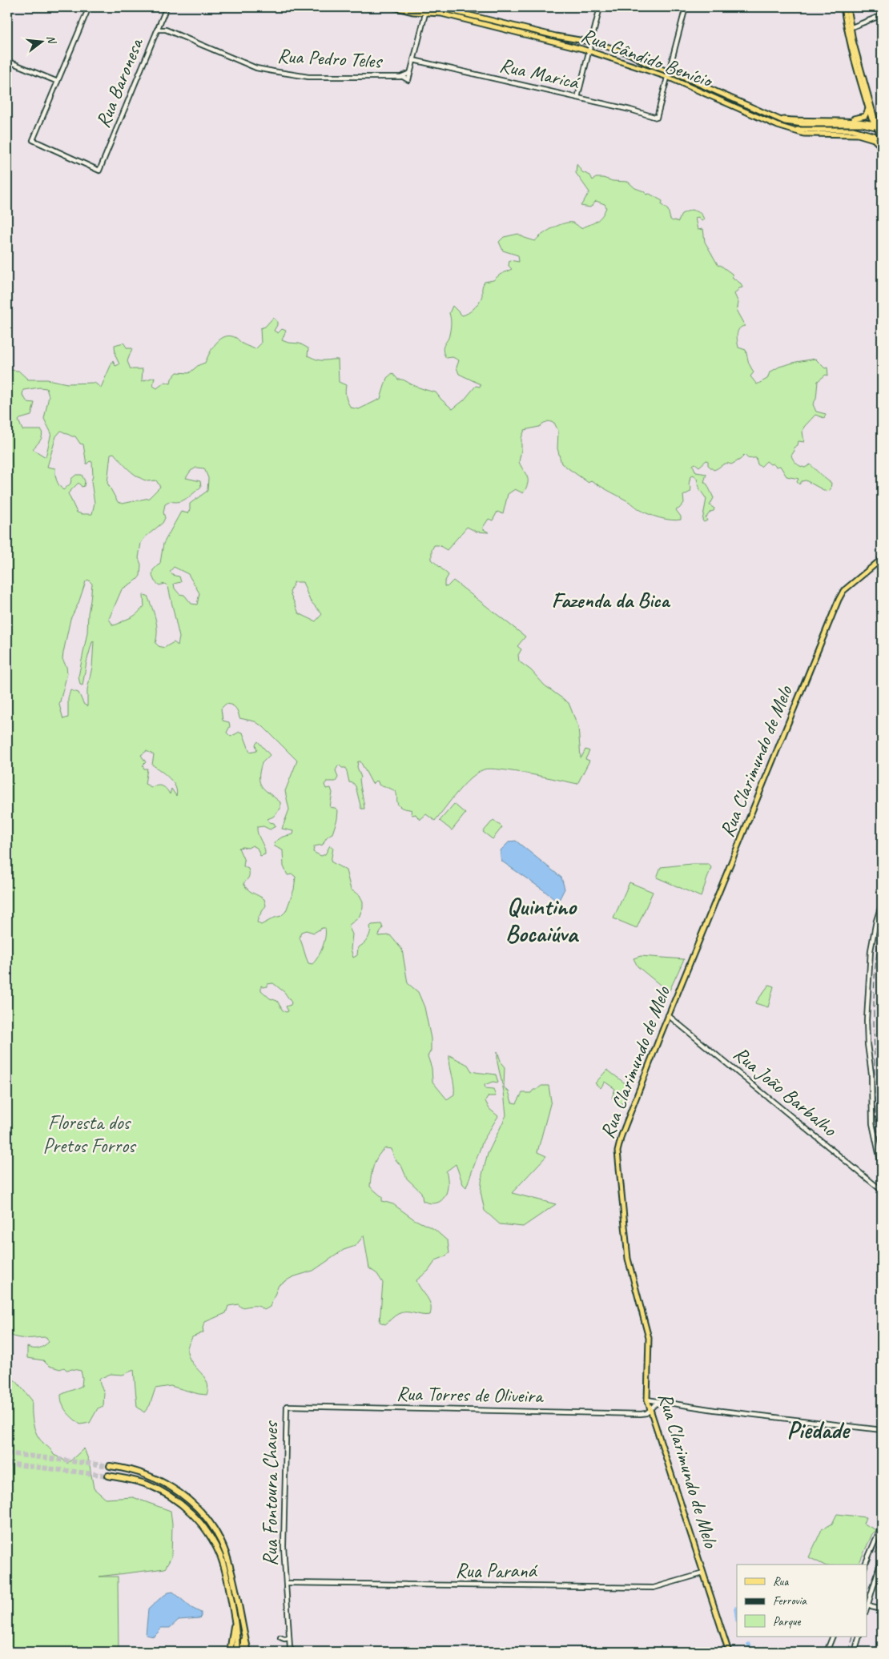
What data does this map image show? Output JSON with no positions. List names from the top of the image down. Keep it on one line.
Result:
{"streets":{"main road":["Rua Cândido Benício","Rua Clarimundo de Melo"],"street":["Rua Pedro Teles","Rua Maricá","Rua Baronesa","Rua João Barbalho","Rua Torres de Oliveira","Rua Fontoura Chaves","Rua Paraná"]},"crossings":[["Rua Pedro Teles","Rua Baronesa"],["Rua Clarimundo de Melo","Rua João Barbalho"],["Rua Clarimundo de Melo","Rua Torres de Oliveira"],["Rua Clarimundo de Melo","Rua Paraná"],["Rua Torres de Oliveira","Rua Fontoura Chaves"],["Rua Fontoura Chaves","Rua Paraná"]],"districts":["Fazenda da Bica","Quintino Bocaiúva","Piedade"],"parks":["Floresta dos Pretos Forros"],"legend":["Rua","Ferrovia","Parque"],"north":"right"}
